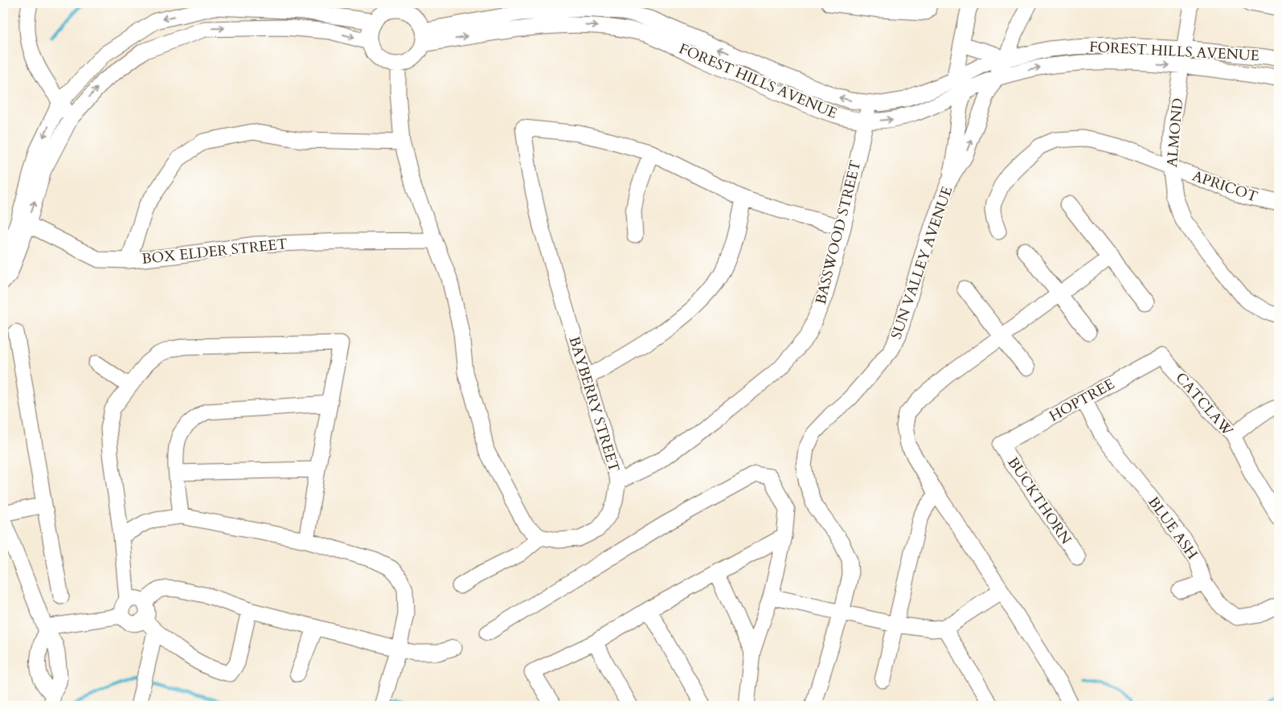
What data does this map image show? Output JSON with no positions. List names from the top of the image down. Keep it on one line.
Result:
{"streets":{"street":["FOREST HILLS AVENUE","ALMOND","APRICOT","BASSWOOD STREET","BOX ELDER STREET","SUN VALLEY AVENUE","HOPTREE","BAYBERRY STREET","CATCLAW","BUCKTHORN","BLUE ASH"]},"crossings":[["FOREST HILLS AVENUE","ALMOND"],["FOREST HILLS AVENUE","BASSWOOD STREET"],["FOREST HILLS AVENUE","SUN VALLEY AVENUE"],["ALMOND","APRICOT"],["BASSWOOD STREET","BAYBERRY STREET"],["HOPTREE","CATCLAW"],["HOPTREE","BUCKTHORN"],["HOPTREE","BLUE ASH"]]}
